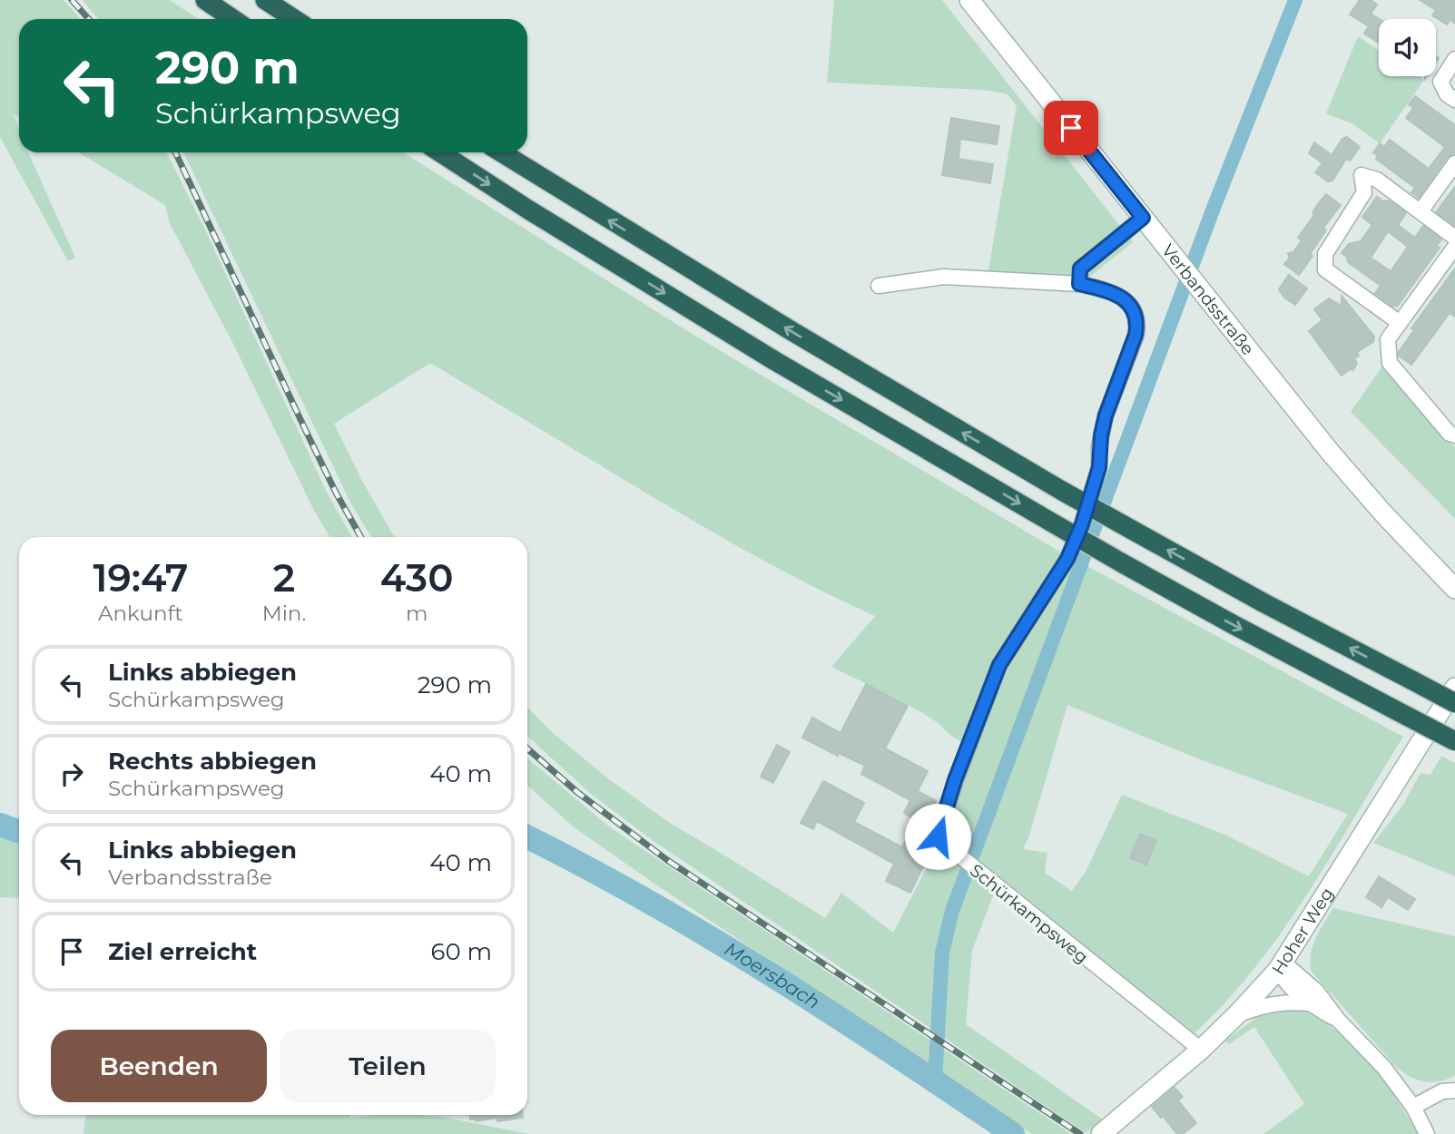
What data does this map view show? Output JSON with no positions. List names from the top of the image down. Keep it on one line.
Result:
{"streets":{"main road":["Verbandsstraße","Hoher Weg"],"street":["Schürkampsweg"]},"crossings":[["Schürkampsweg","Hoher Weg"]],"water":["Moersbach"],"page":{"turn":["290 m","Schürkampsweg"],"eta":["19:47","Ankunft","2","Min.","430","m"],"list":[{"name":"Links abbiegen","note":"Schürkampsweg","value":"290 m"},{"name":"Rechts abbiegen","note":"Schürkampsweg","value":"40 m"},{"name":"Links abbiegen","note":"Verbandsstraße","value":"40 m"},{"name":"Ziel erreicht","value":"60 m"}],"buttons":["Beenden","Teilen"]}}
